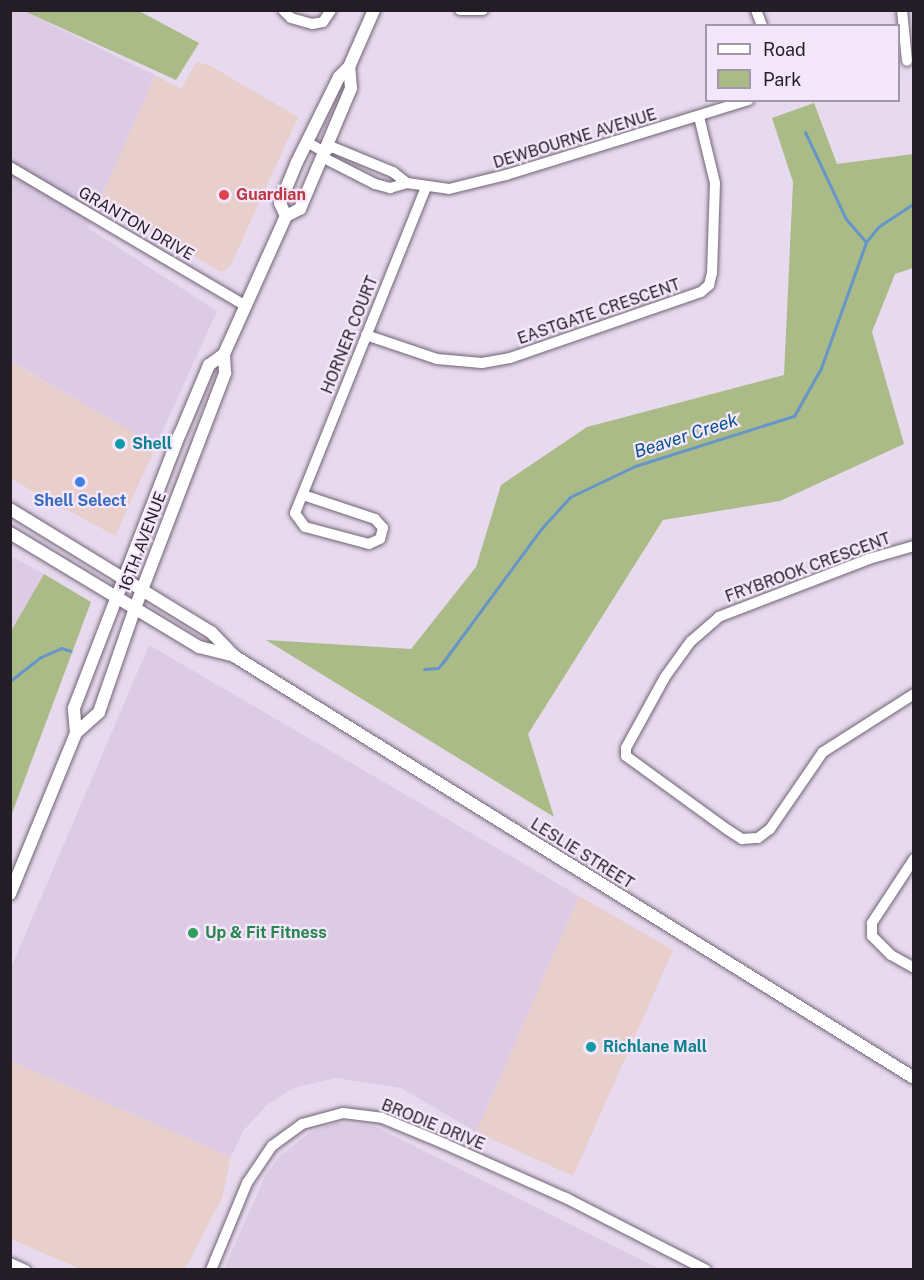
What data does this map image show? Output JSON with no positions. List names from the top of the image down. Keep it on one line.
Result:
{"streets":{"main road":["16TH AVENUE","LESLIE STREET"],"street":["DEWBOURNE AVENUE","GRANTON DRIVE","EASTGATE CRESCENT","HORNER COURT","FRYBROOK CRESCENT","BRODIE DRIVE"]},"crossings":[["DEWBOURNE AVENUE","EASTGATE CRESCENT"],["DEWBOURNE AVENUE","HORNER COURT"],["DEWBOURNE AVENUE","16TH AVENUE"],["GRANTON DRIVE","16TH AVENUE"],["EASTGATE CRESCENT","HORNER COURT"],["16TH AVENUE","LESLIE STREET"]],"water":["Beaver Creek"],"places":["Guardian","Shell","Shell Select","Up & Fit Fitness","Richlane Mall"],"legend":["Road","Park"]}
